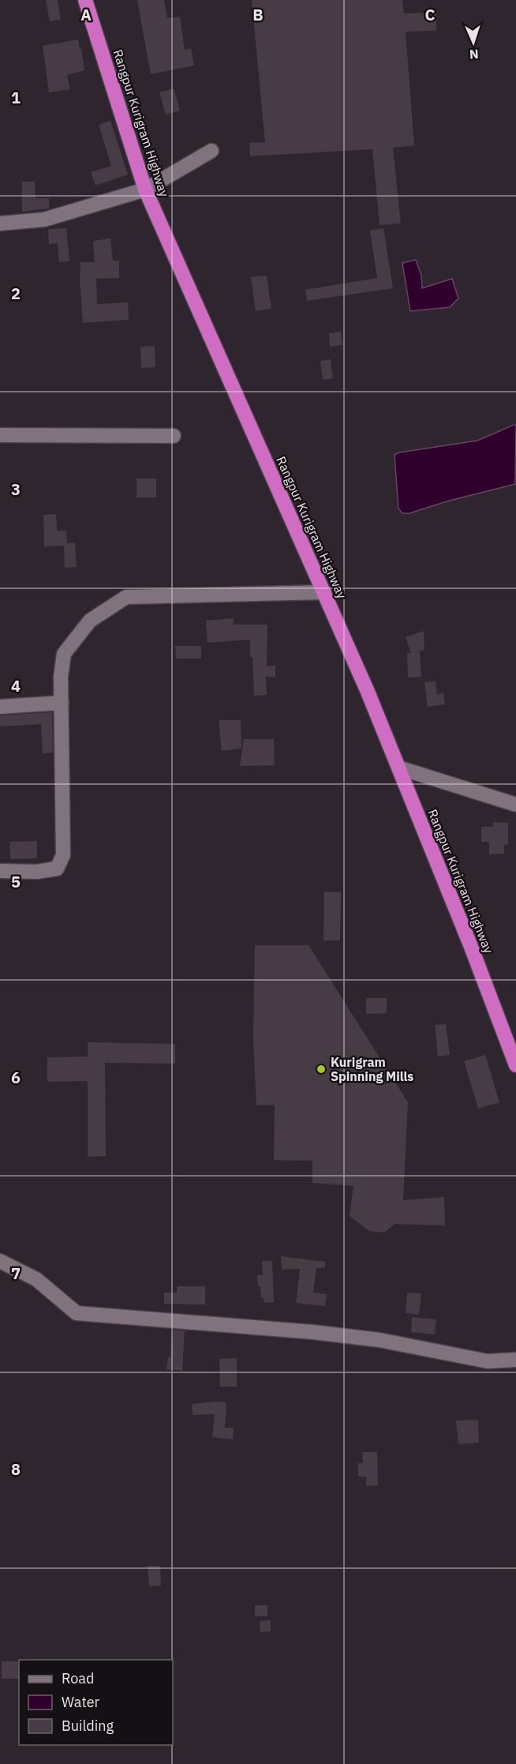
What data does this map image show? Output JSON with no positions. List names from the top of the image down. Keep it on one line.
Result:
{"streets":{"highway":["Rangpur Kurigram Highway"]},"places":["Kurigram Spinning Mills"],"legend":["Road","Water","Building"],"north":"bottom","grid":{"columns":["A","B","C"],"rows":["1","2","3","4","5","6","7","8"]}}
